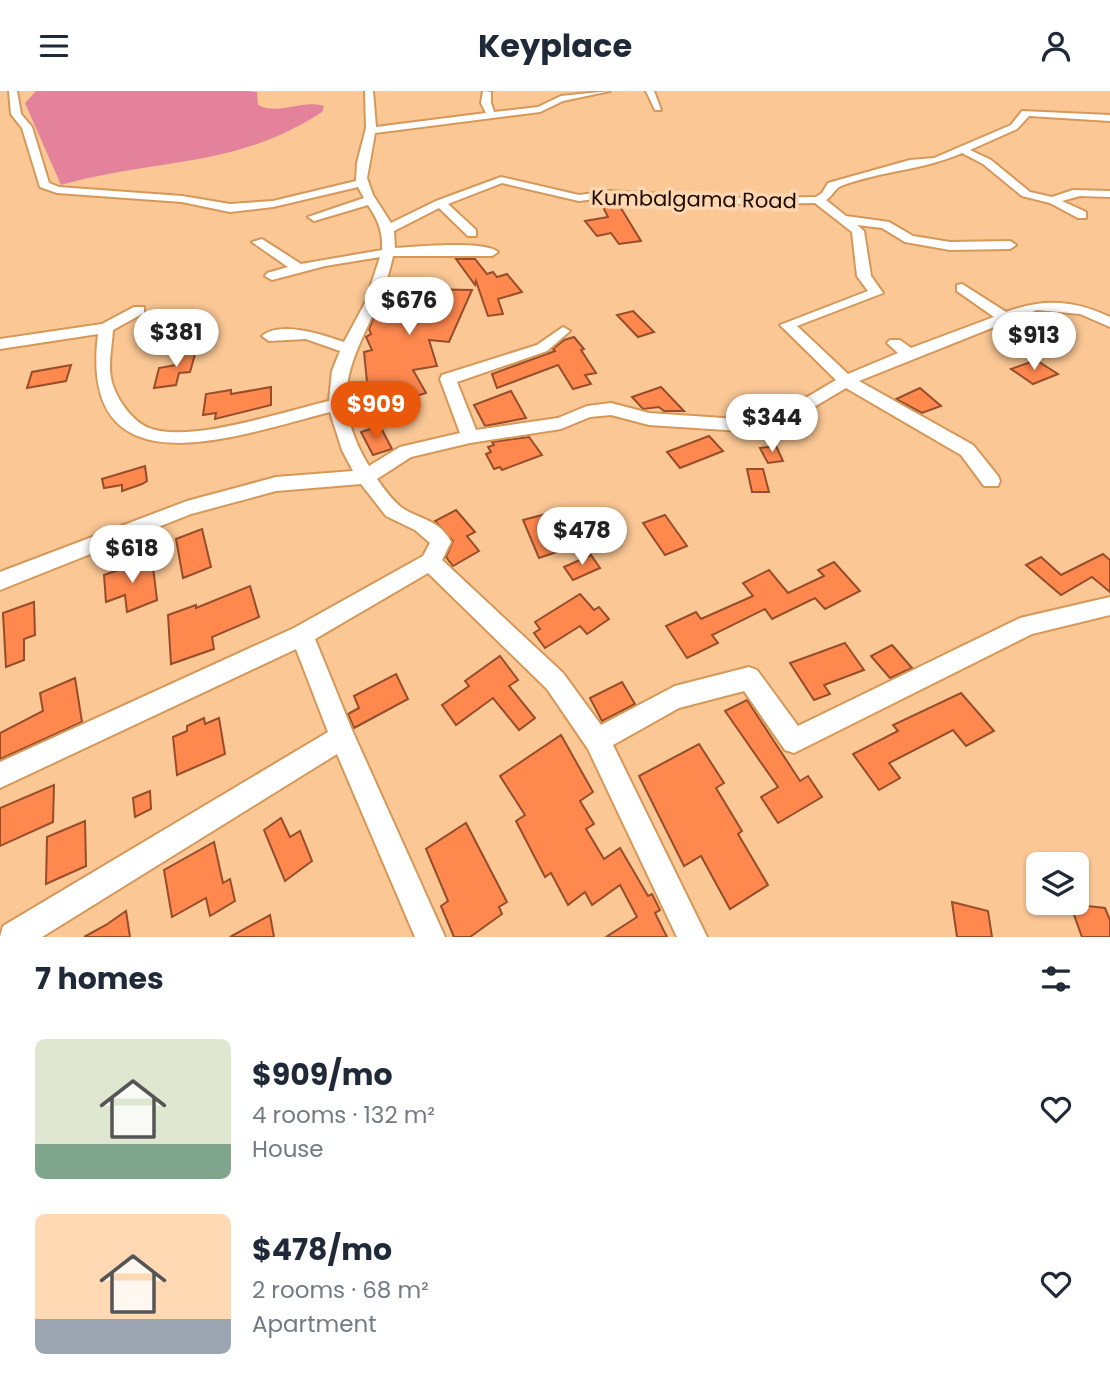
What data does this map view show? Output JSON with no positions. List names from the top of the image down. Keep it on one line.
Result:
{"streets":{"street":["Kumbalgama Road"]},"page":{"header":"Keyplace","price":["$676","$381","$913","$909","$344","$478","$618"],"heading":"7 homes","list":[{"name":"$909/mo","note":"4 rooms · 132 m² · House"},{"name":"$478/mo","note":"2 rooms · 68 m² · Apartment"}]}}
